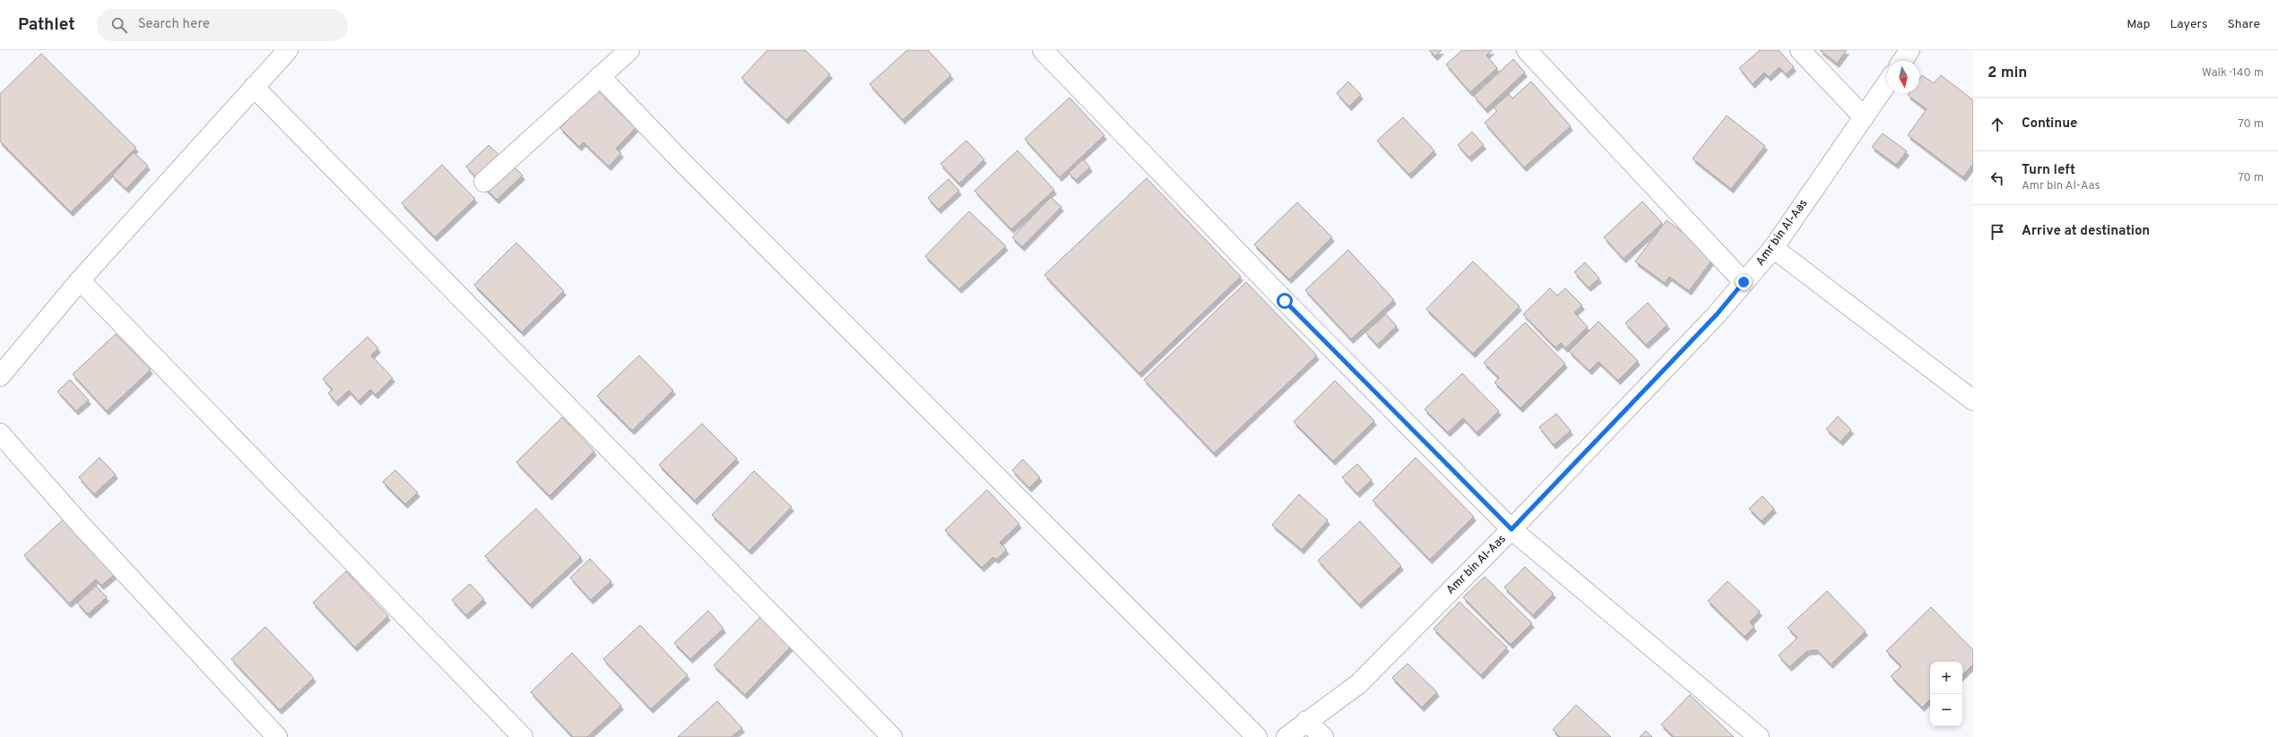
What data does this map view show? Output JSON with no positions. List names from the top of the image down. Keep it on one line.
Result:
{"streets":{"street":["Amr bin Al-Aas"]},"north":"bottom","page":{"header":"Pathlet","search":"Search here","nav":["Map","Layers","Share"],"heading":["2 min","Walk · 140 m"],"list":[["Continue","70 m"],["Turn left","Amr bin Al-Aas","70 m"],"Arrive at destination"],"map_buttons":["+","−"]}}
